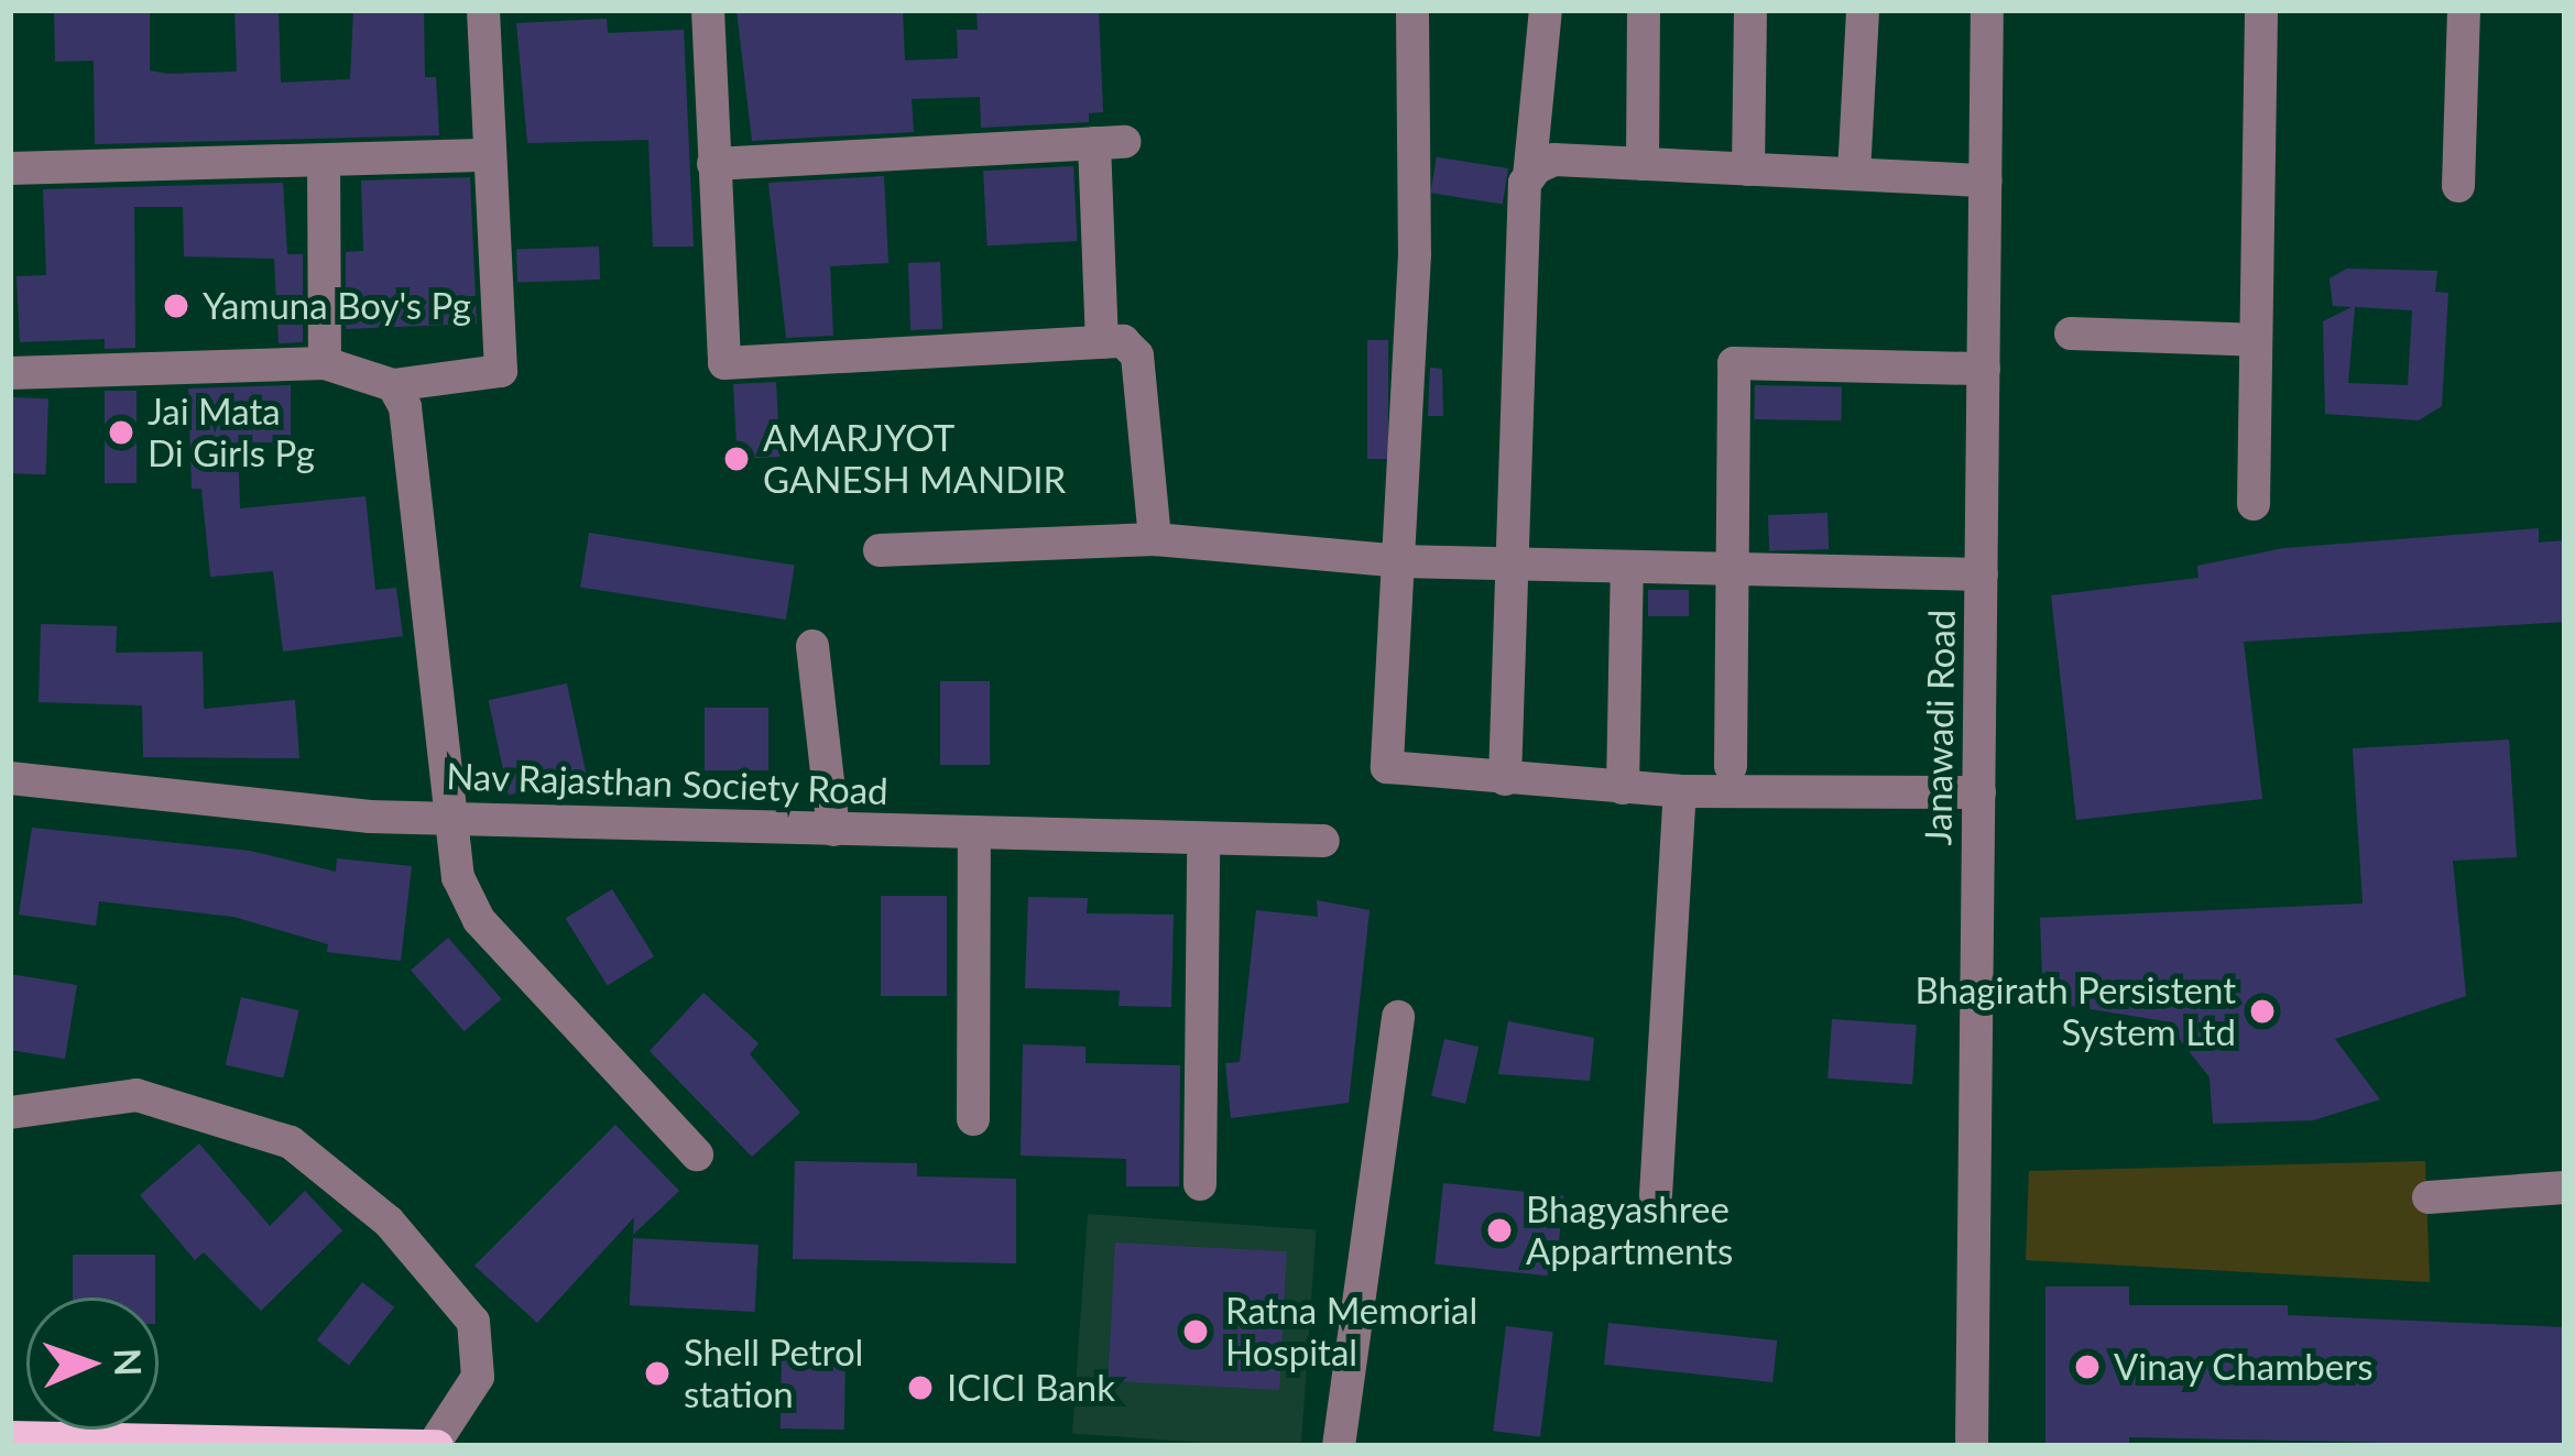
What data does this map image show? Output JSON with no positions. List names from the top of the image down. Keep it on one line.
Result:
{"streets":{"street":["Janawadi Road","Nav Rajasthan Society Road"]},"places":["Yamuna Boy's Pg","Jai Mata Di Girls Pg","AMARJYOT GANESH MANDIR","Bhagirath Persistent System Ltd","Bhagyashree Appartments","Ratna Memorial Hospital","Vinay Chambers","Shell Petrol station","ICICI Bank"],"north":"right"}
